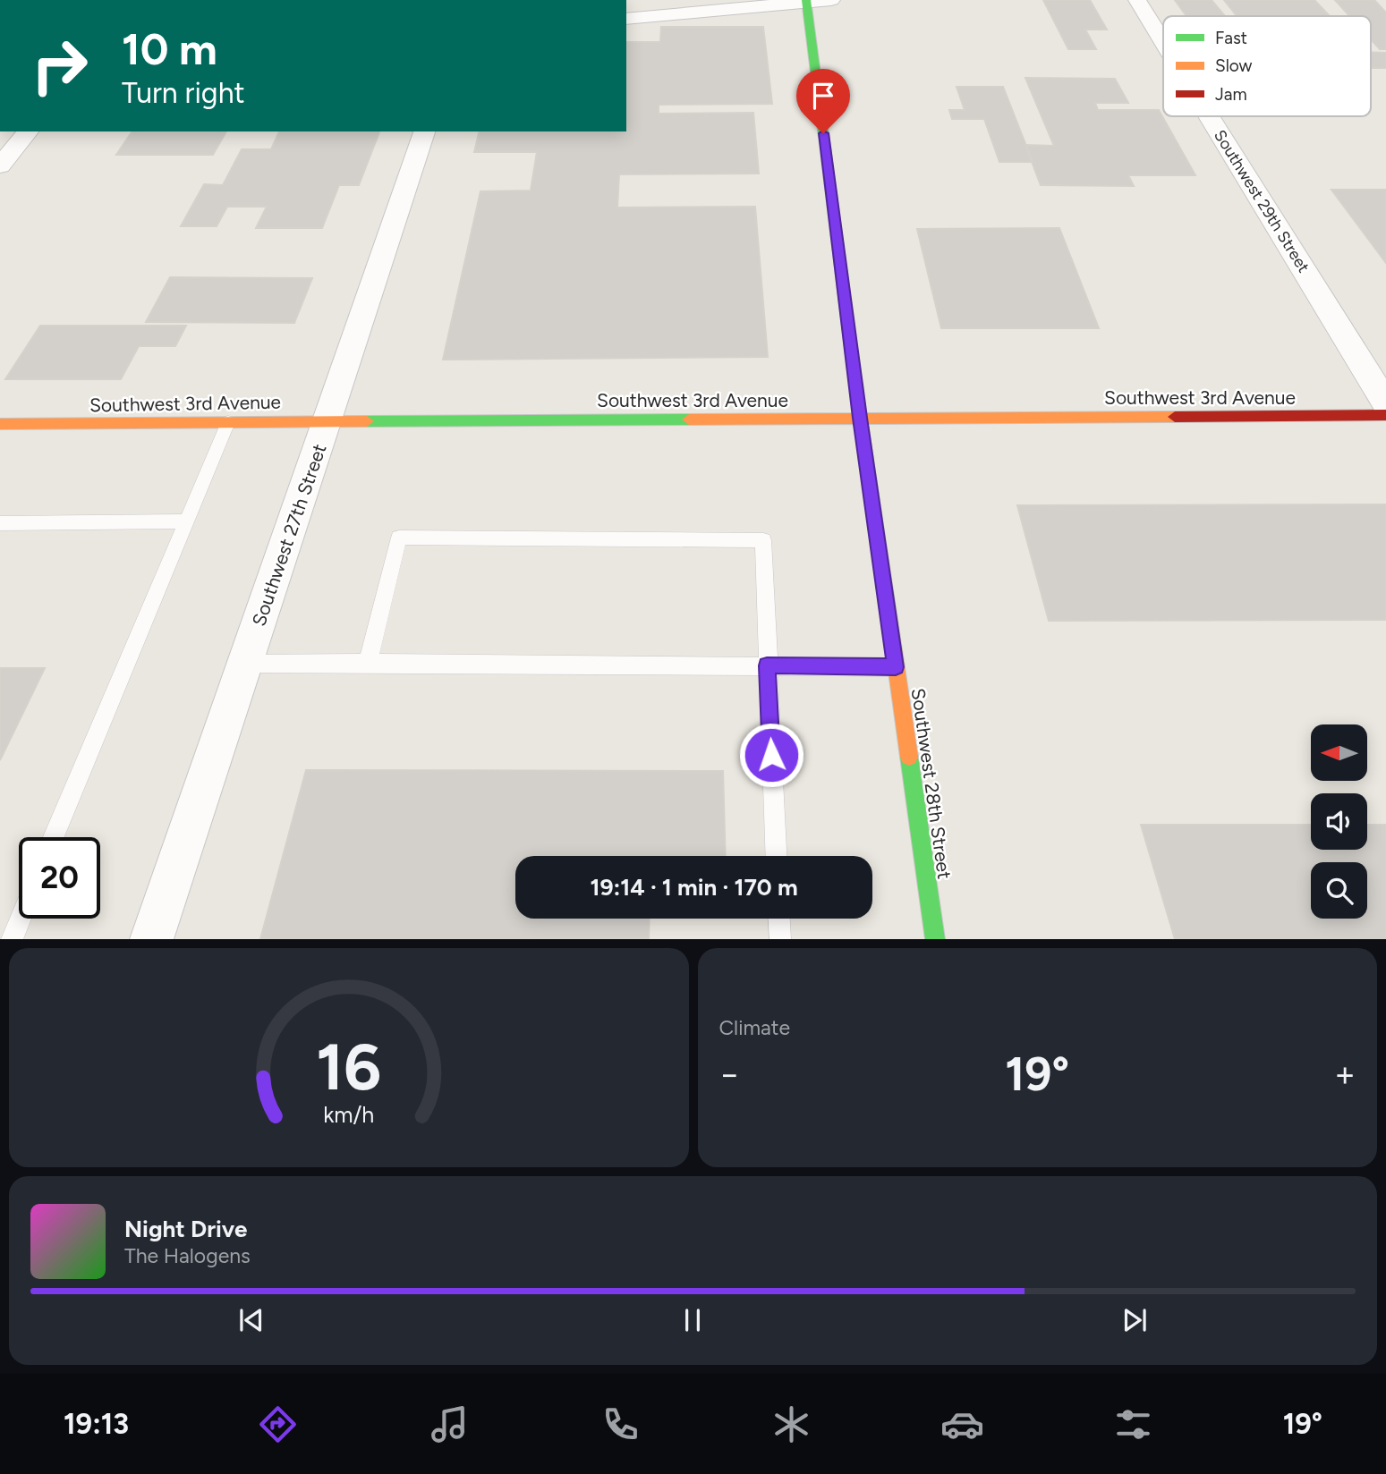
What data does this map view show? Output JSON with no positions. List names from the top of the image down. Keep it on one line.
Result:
{"streets":{"street":["Southwest 29th Street","Southwest 3rd Avenue","Southwest 27th Street","Southwest 28th Street"]},"crossings":[["Southwest 3rd Avenue","Southwest 27th Street"],["Southwest 3rd Avenue","Southwest 28th Street"]],"legend":["Fast","Slow","Jam"],"north":"left","page":{"turn":["10 m","Turn right"],"limit":"20","trip":"19:14 · 1 min · 170 m","tile":"Climate","heat":["−","19°","+"],"song":["Night Drive","The Halogens"],"tabs":["19:13","19°"],"gauge":["16","km/h"]}}
